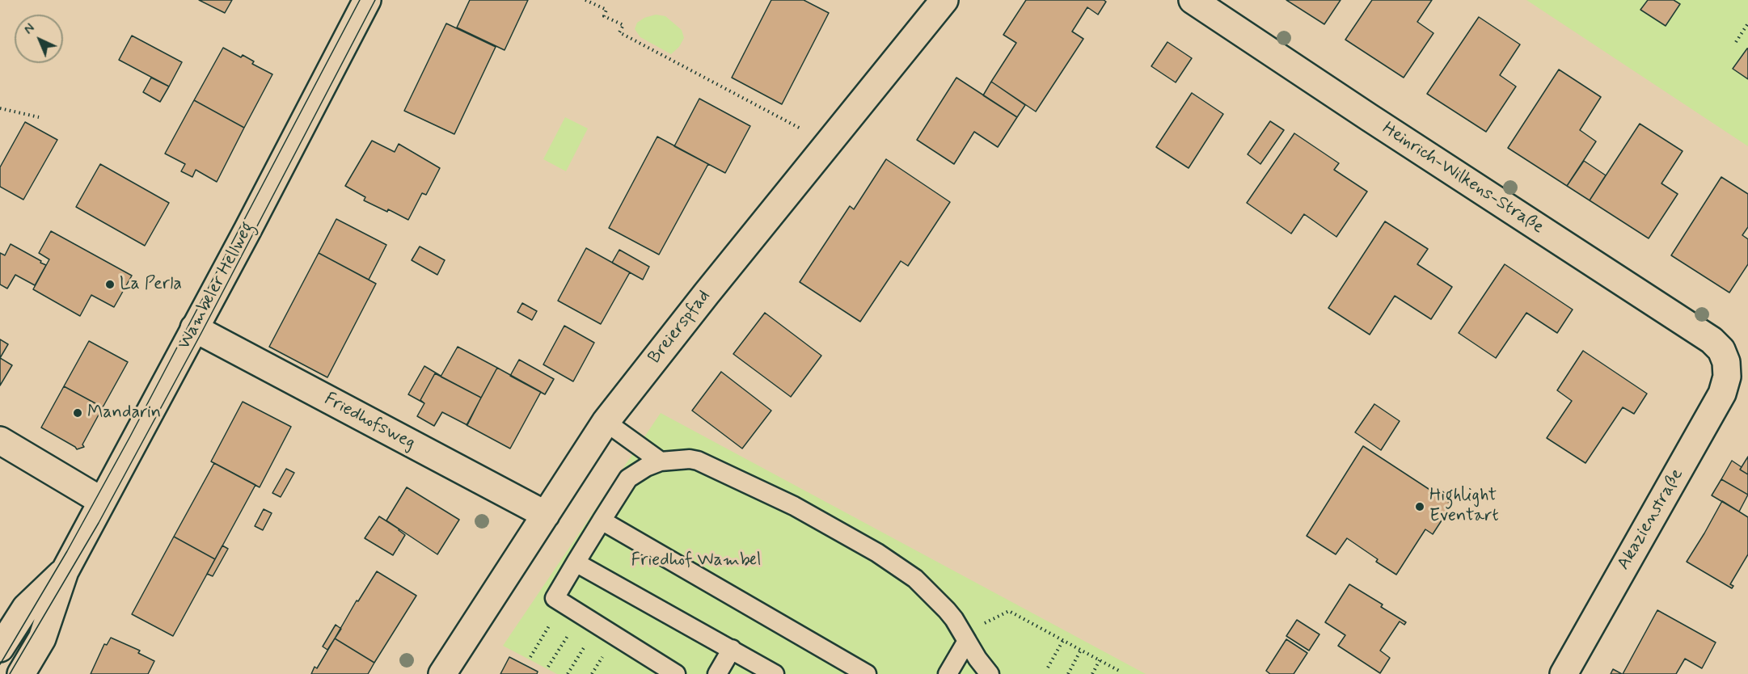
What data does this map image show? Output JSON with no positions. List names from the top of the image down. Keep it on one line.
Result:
{"streets":{"street":["Heinrich-Wilkens-Straße","Wambeler Hellweg","Breierspfad","Friedhofsweg","Akazienstraße"]},"crossings":[["Heinrich-Wilkens-Straße","Akazienstraße"],["Wambeler Hellweg","Friedhofsweg"],["Breierspfad","Friedhofsweg"]],"parks":["Friedhof Wambel"],"places":["La Perla","Mandarin","Highlight Eventart"],"north":"top left"}
